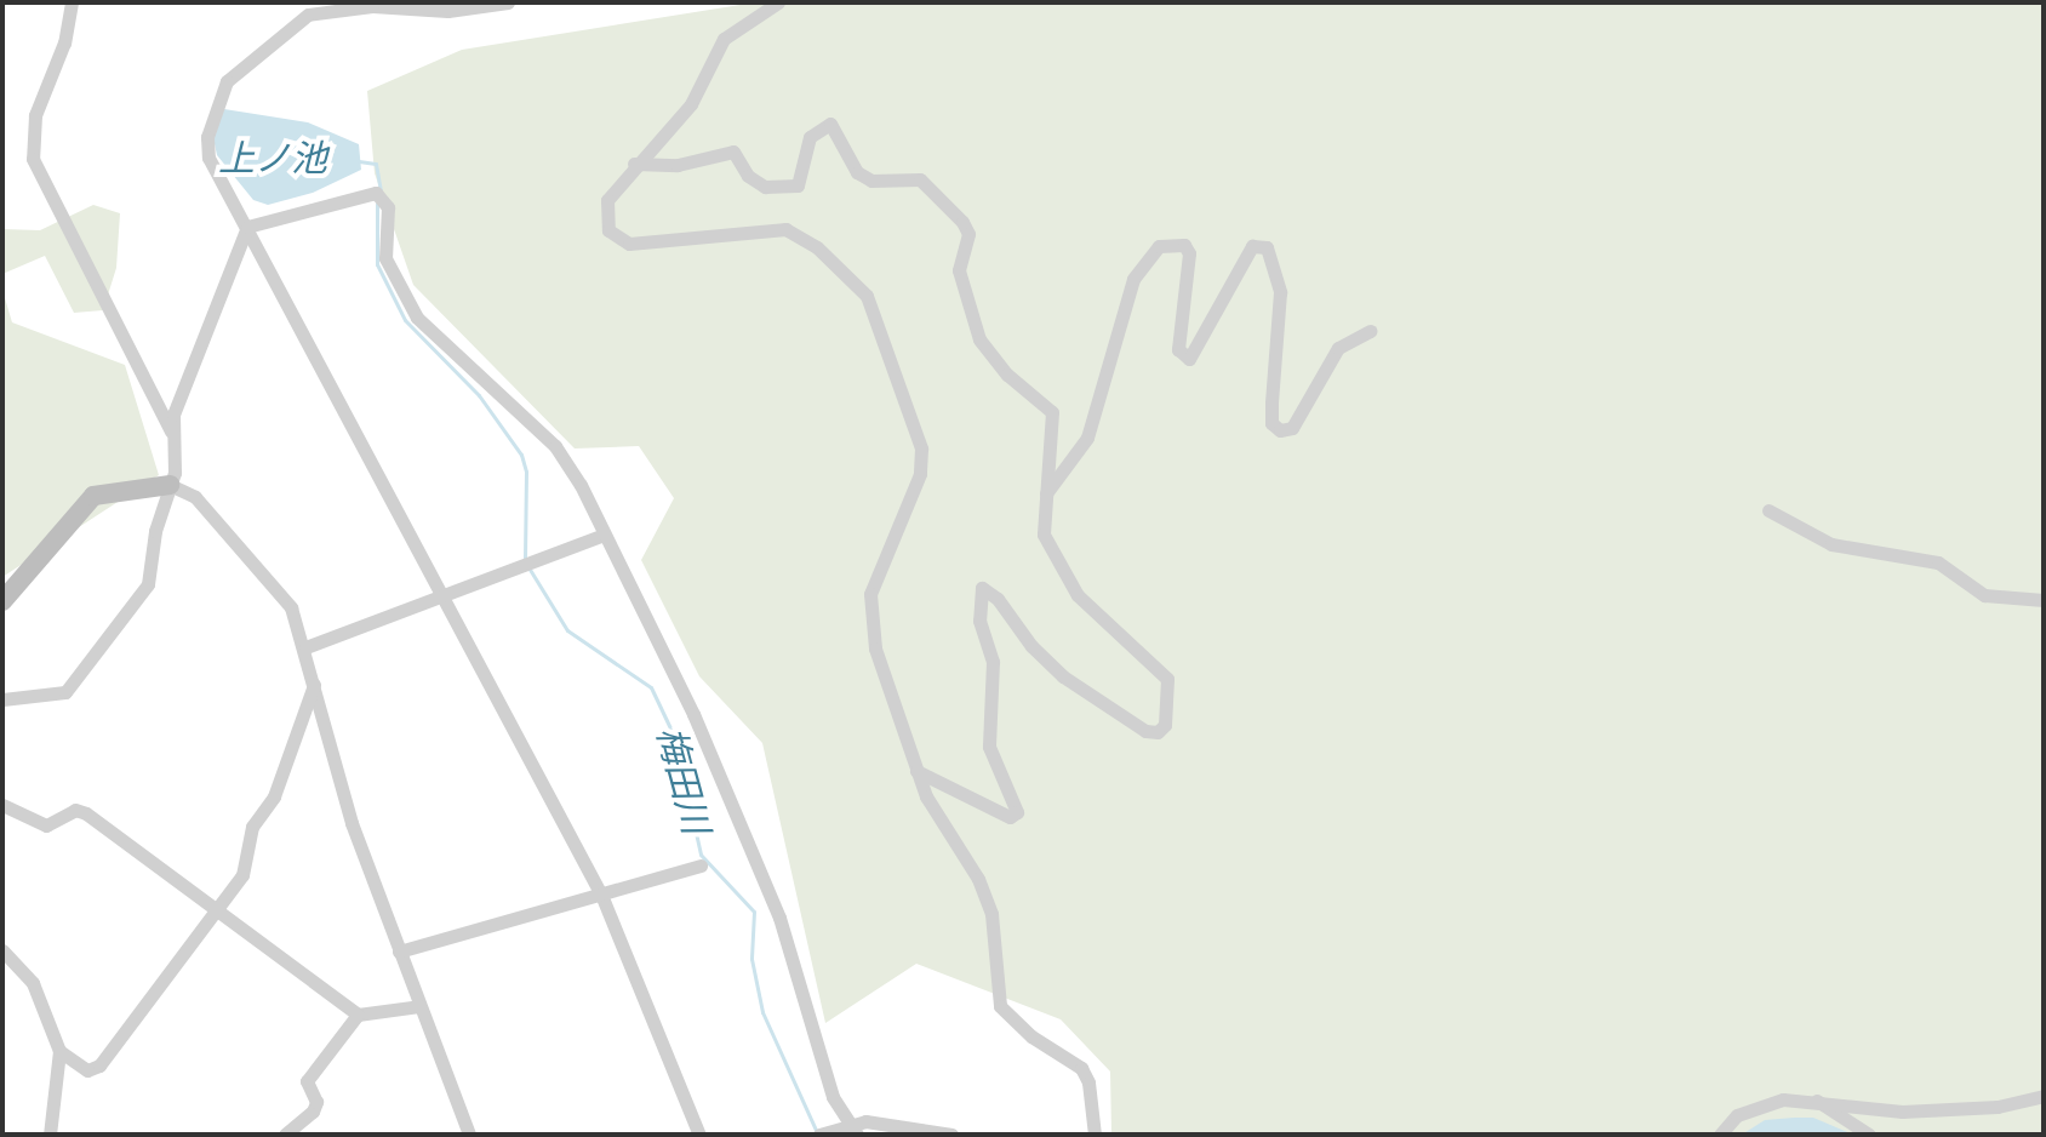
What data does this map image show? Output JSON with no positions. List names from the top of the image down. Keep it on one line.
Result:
{"water":["上ノ池","梅田川"]}
